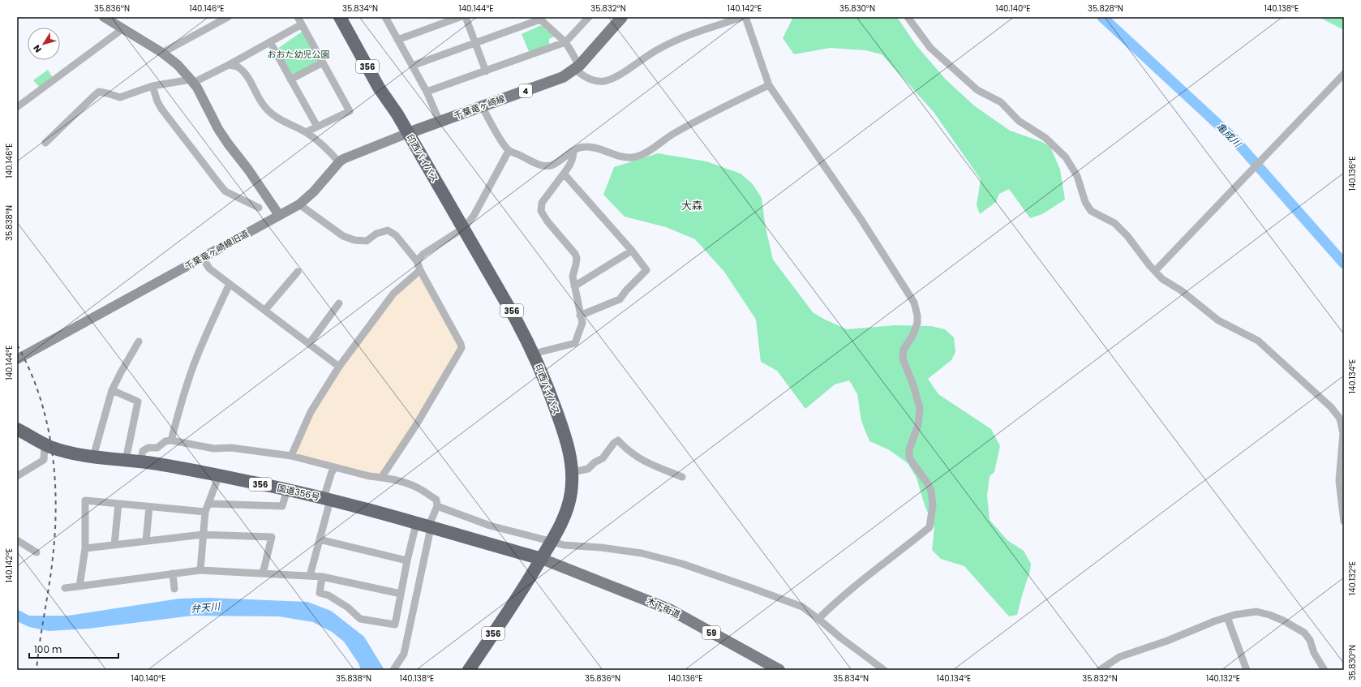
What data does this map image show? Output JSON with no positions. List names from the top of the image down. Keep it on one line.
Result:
{"streets":{"highway":["356","印西バイパス","国道356号"],"main road":["4","千葉竜ヶ崎線","木下街道","59"],"street":["千葉竜ヶ崎線旧道"]},"crossings":[["千葉竜ヶ崎線","印西バイパス"],["千葉竜ヶ崎線","千葉竜ヶ崎線旧道"],["印西バイパス","千葉竜ヶ崎線旧道"],["印西バイパス","国道356号"],["印西バイパス","木下街道"],["国道356号","木下街道"]],"districts":["大森"],"water":["亀成川","弁天川"],"parks":["おおた幼児公園"],"scale_bar":"100 m","north":"bottom left","coordinates":["35.836°N","140.146°E","35.834°N","140.144°E","35.832°N","140.142°E","35.830°N","140.140°E","35.828°N","140.138°E","140.136°E","35.838°N","140.134°E","140.132°E"]}
